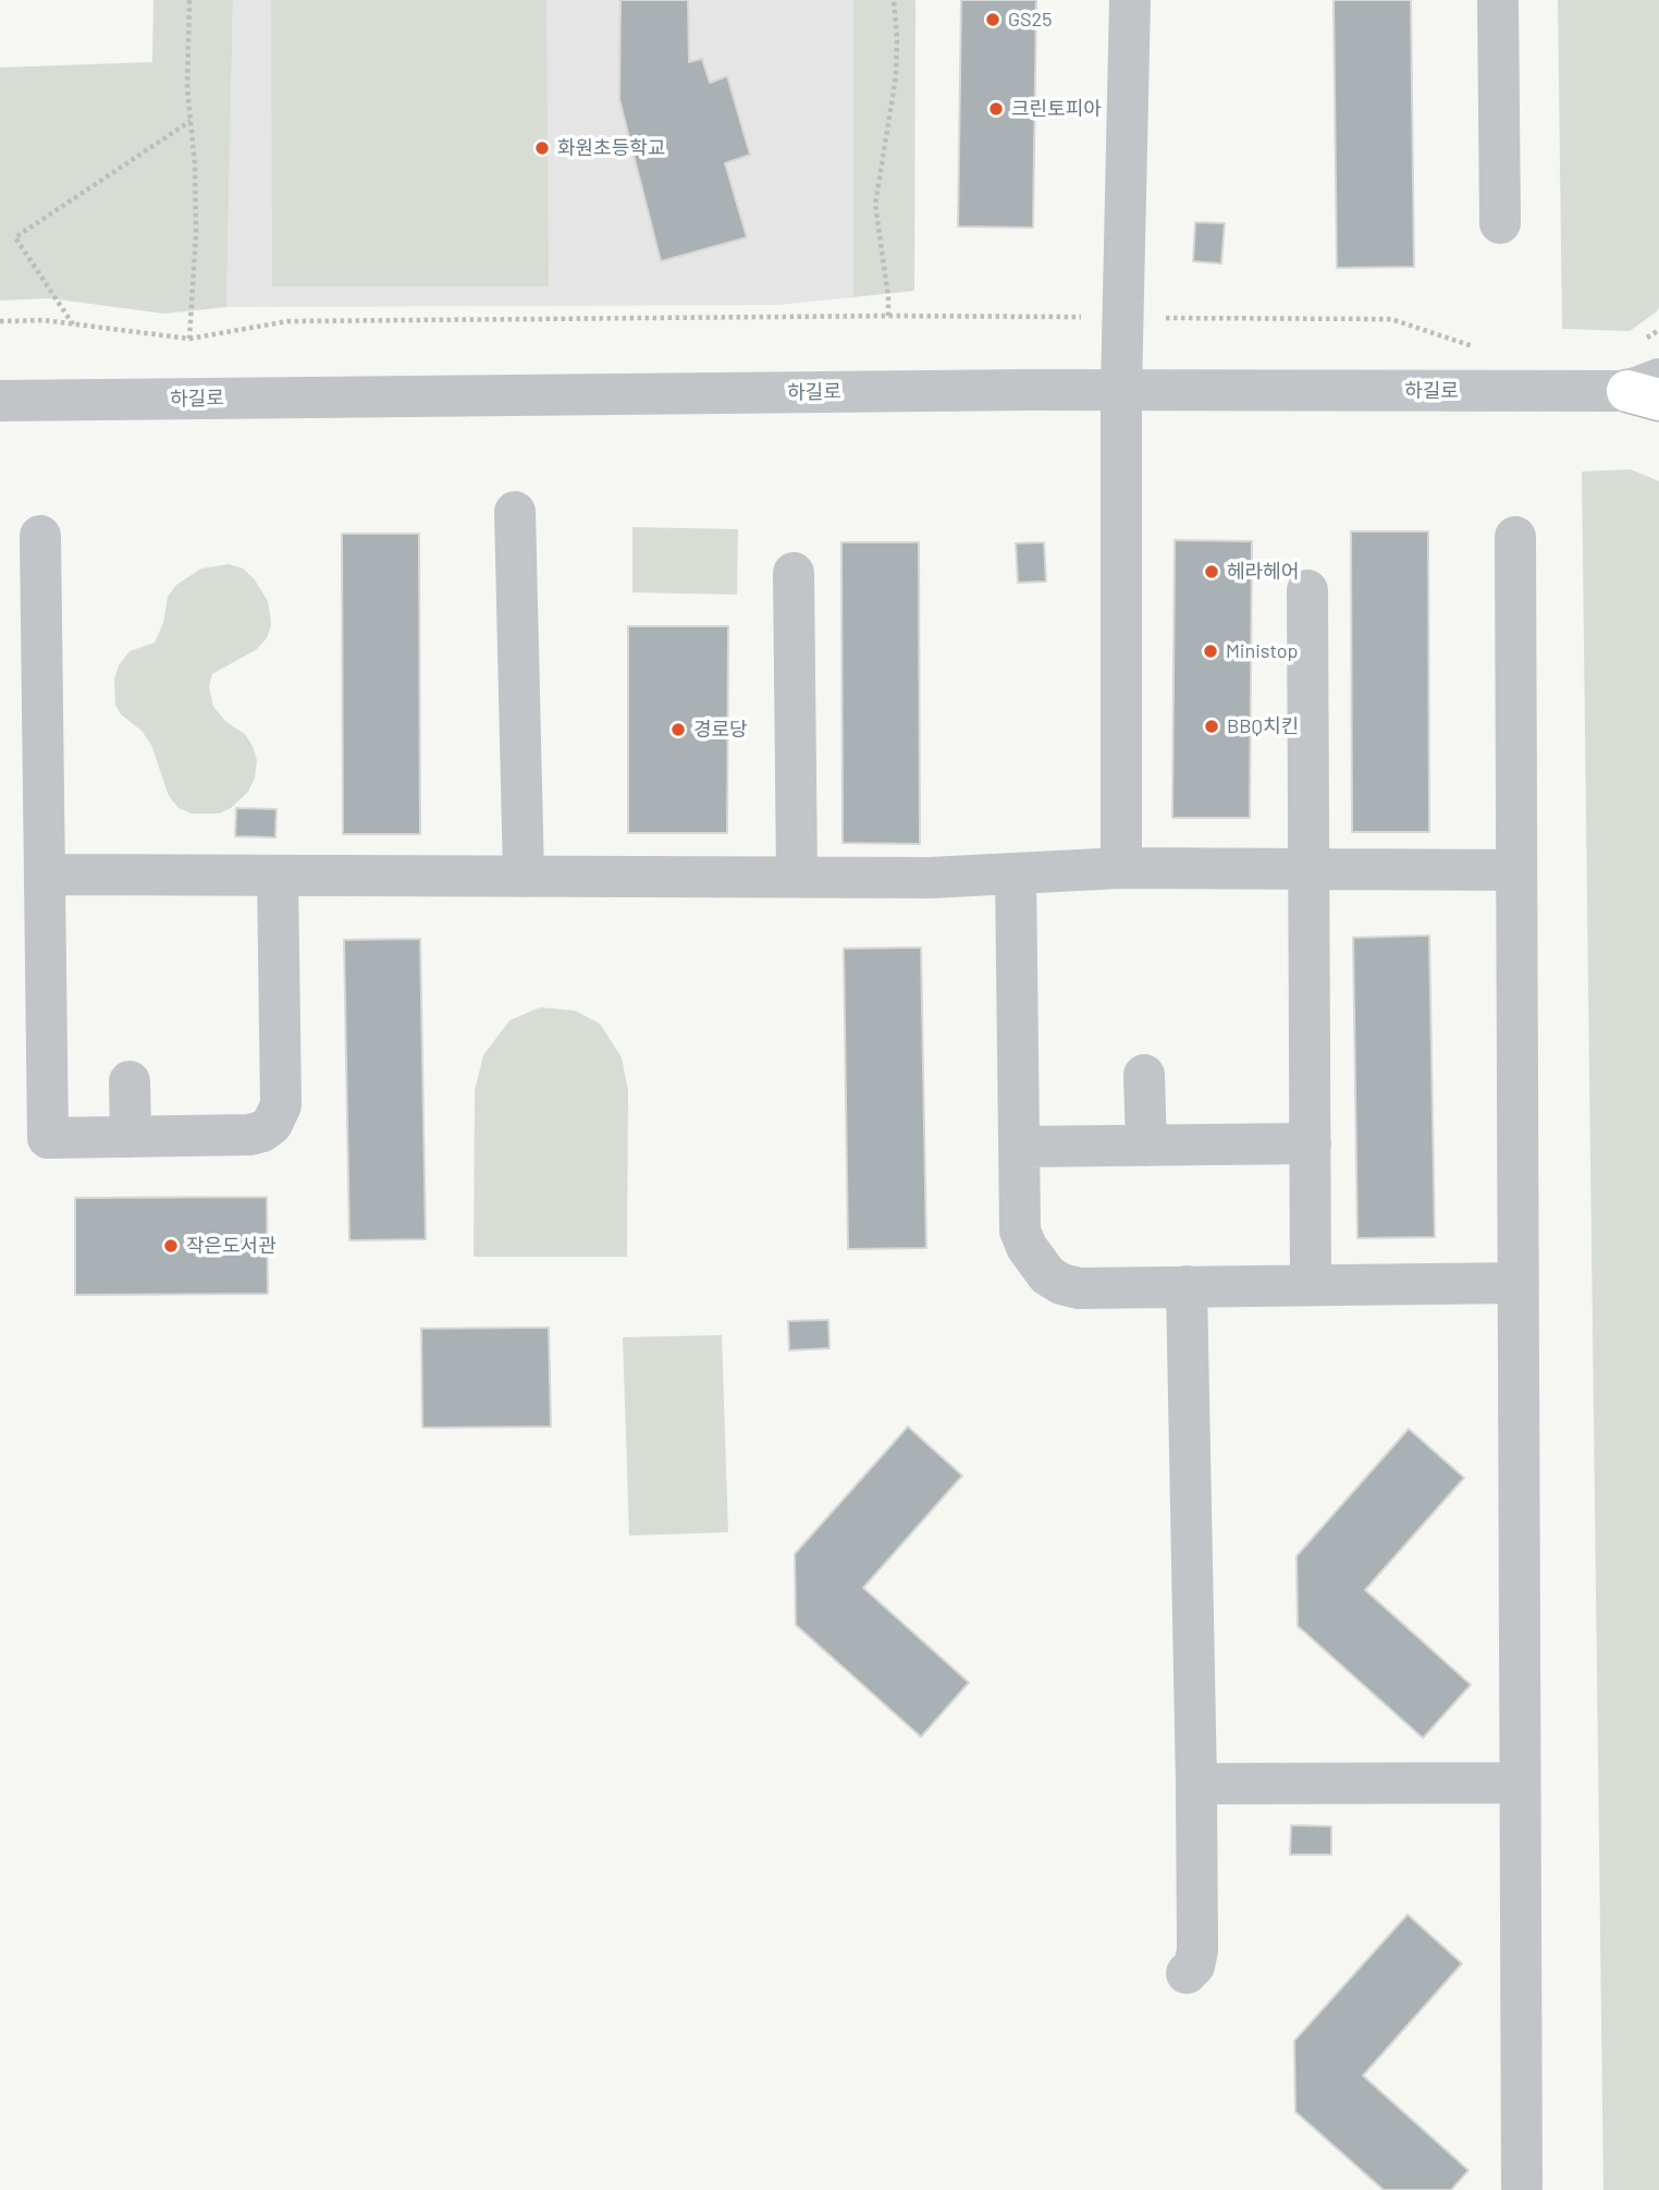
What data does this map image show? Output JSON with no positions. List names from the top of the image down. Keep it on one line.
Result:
{"streets":{"street":["하길로"]},"places":["GS25","크린토피아","화원초등학교","헤라헤어","Ministop","BBQ치킨","경로당","작은도서관"]}
